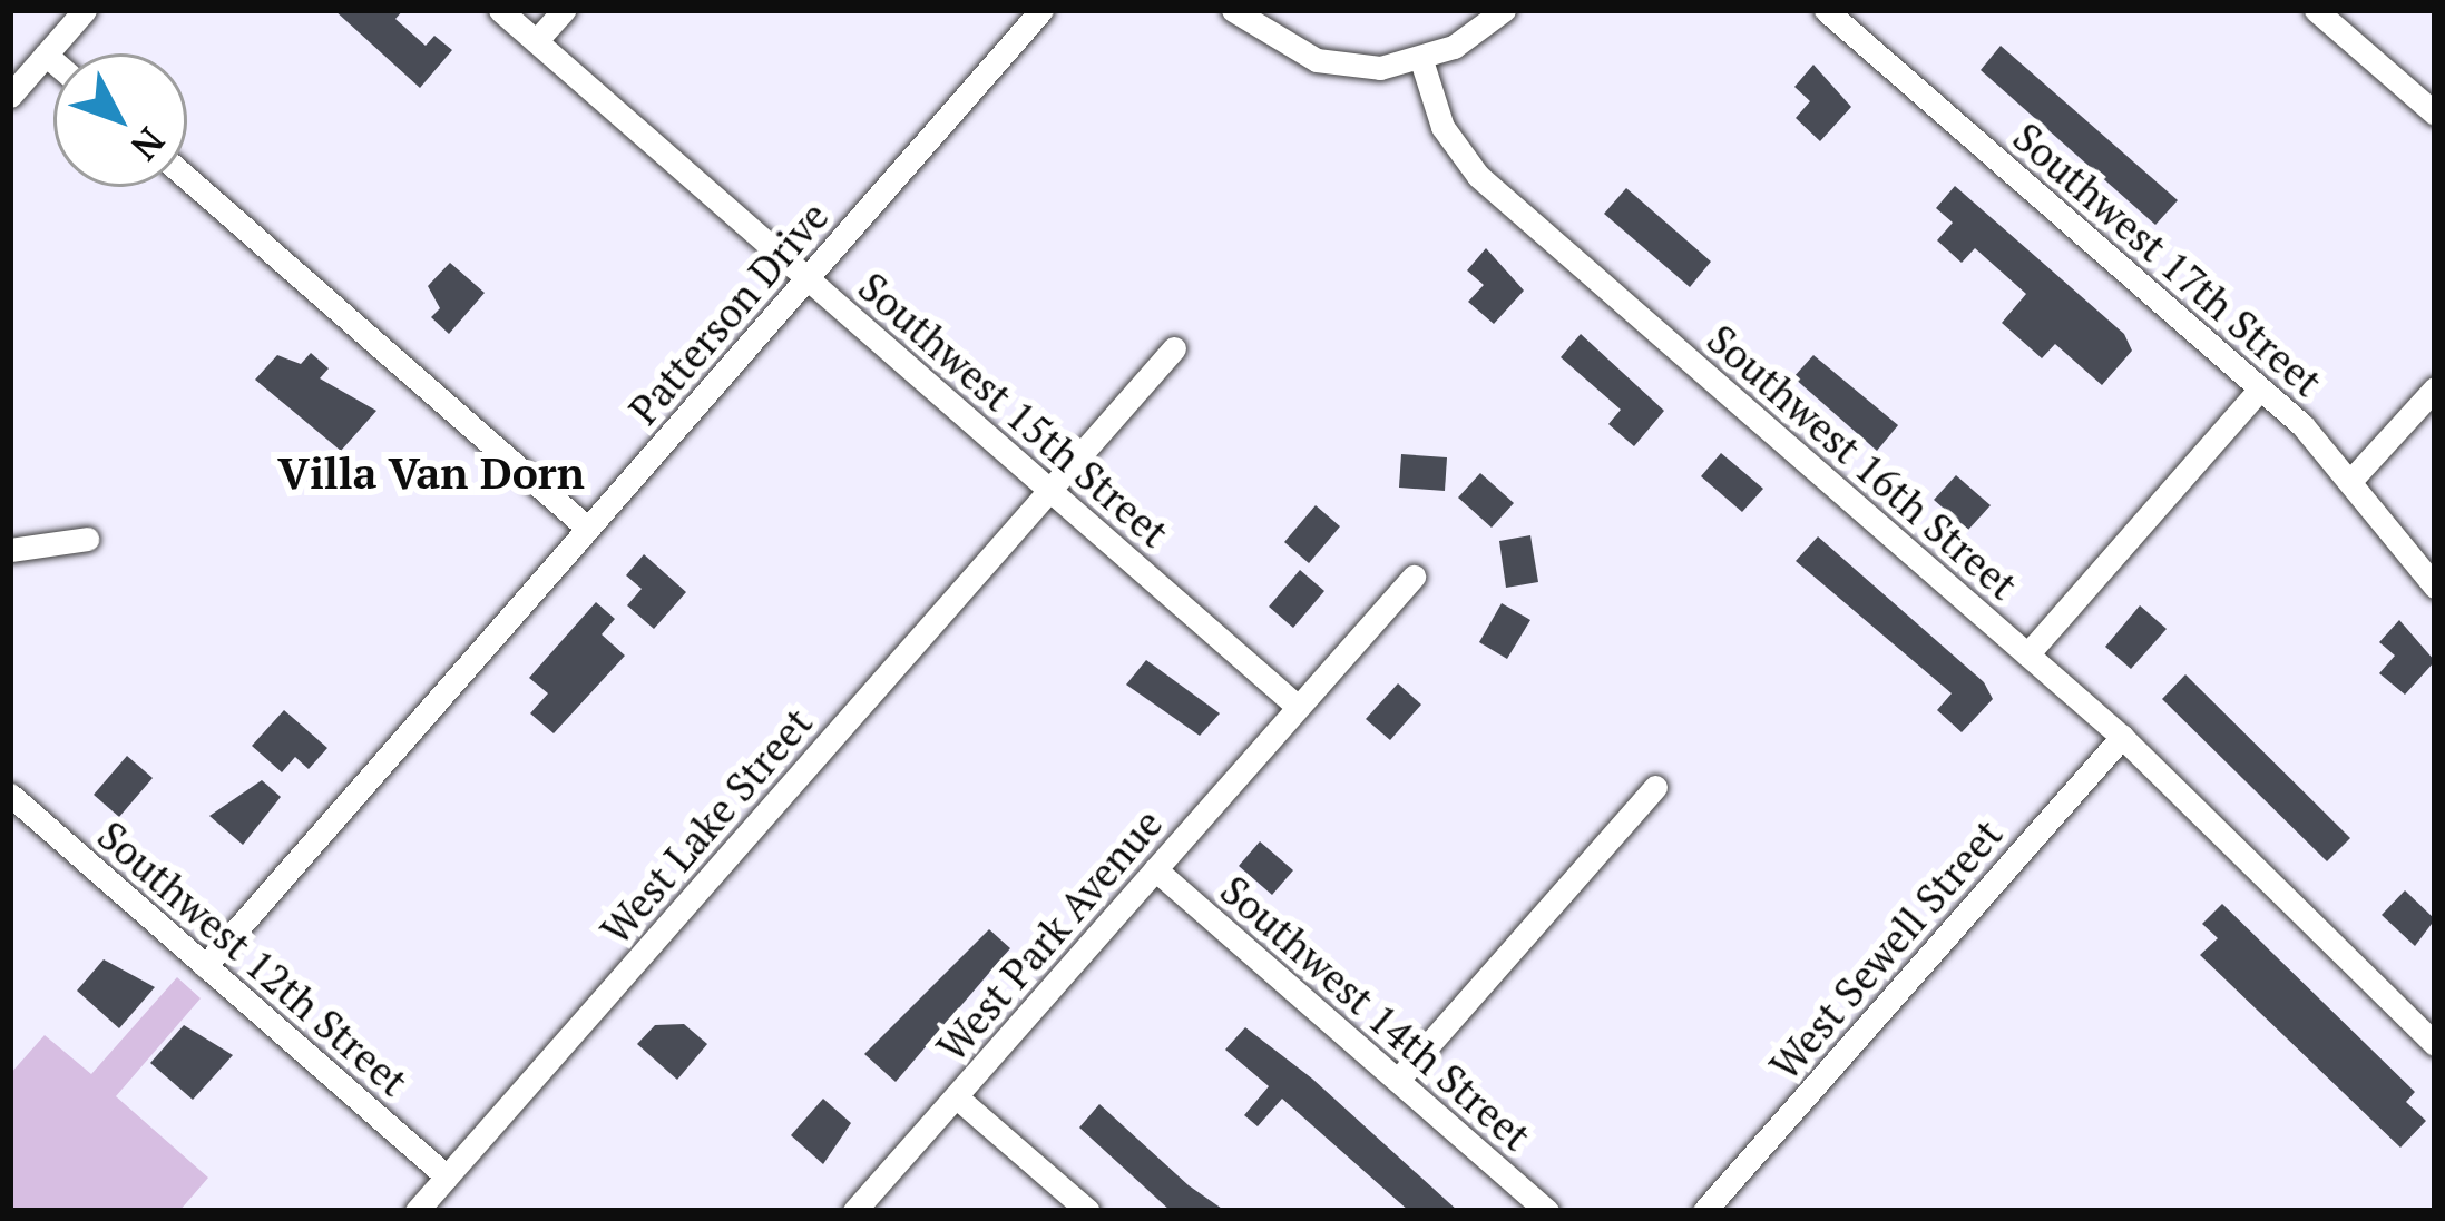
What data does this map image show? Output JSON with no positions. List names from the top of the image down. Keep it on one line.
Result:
{"streets":{"street":["Southwest 17th Street","Patterson Drive","Southwest 15th Street","Southwest 16th Street","West Lake Street","West Park Avenue","West Sewell Street","Southwest 12th Street","Southwest 14th Street"]},"crossings":[["Patterson Drive","Southwest 15th Street"],["Patterson Drive","Southwest 12th Street"],["Southwest 15th Street","West Lake Street"],["Southwest 15th Street","West Park Avenue"],["Southwest 16th Street","West Sewell Street"],["West Lake Street","Southwest 12th Street"],["West Park Avenue","Southwest 14th Street"]],"districts":["Villa Van Dorn"],"north":"bottom right"}
